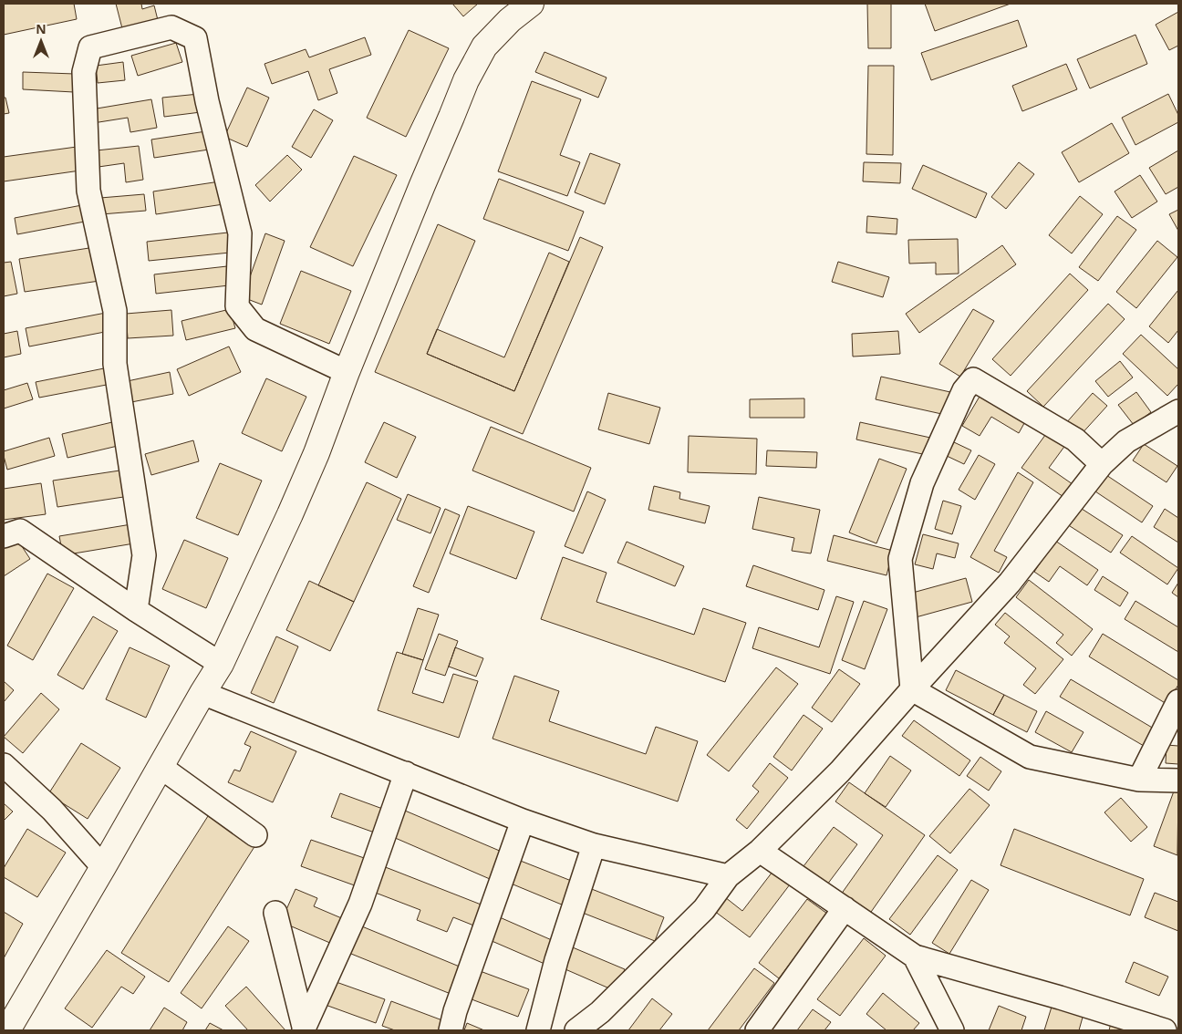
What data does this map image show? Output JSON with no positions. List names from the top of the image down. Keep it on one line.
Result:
{"north":"top"}
